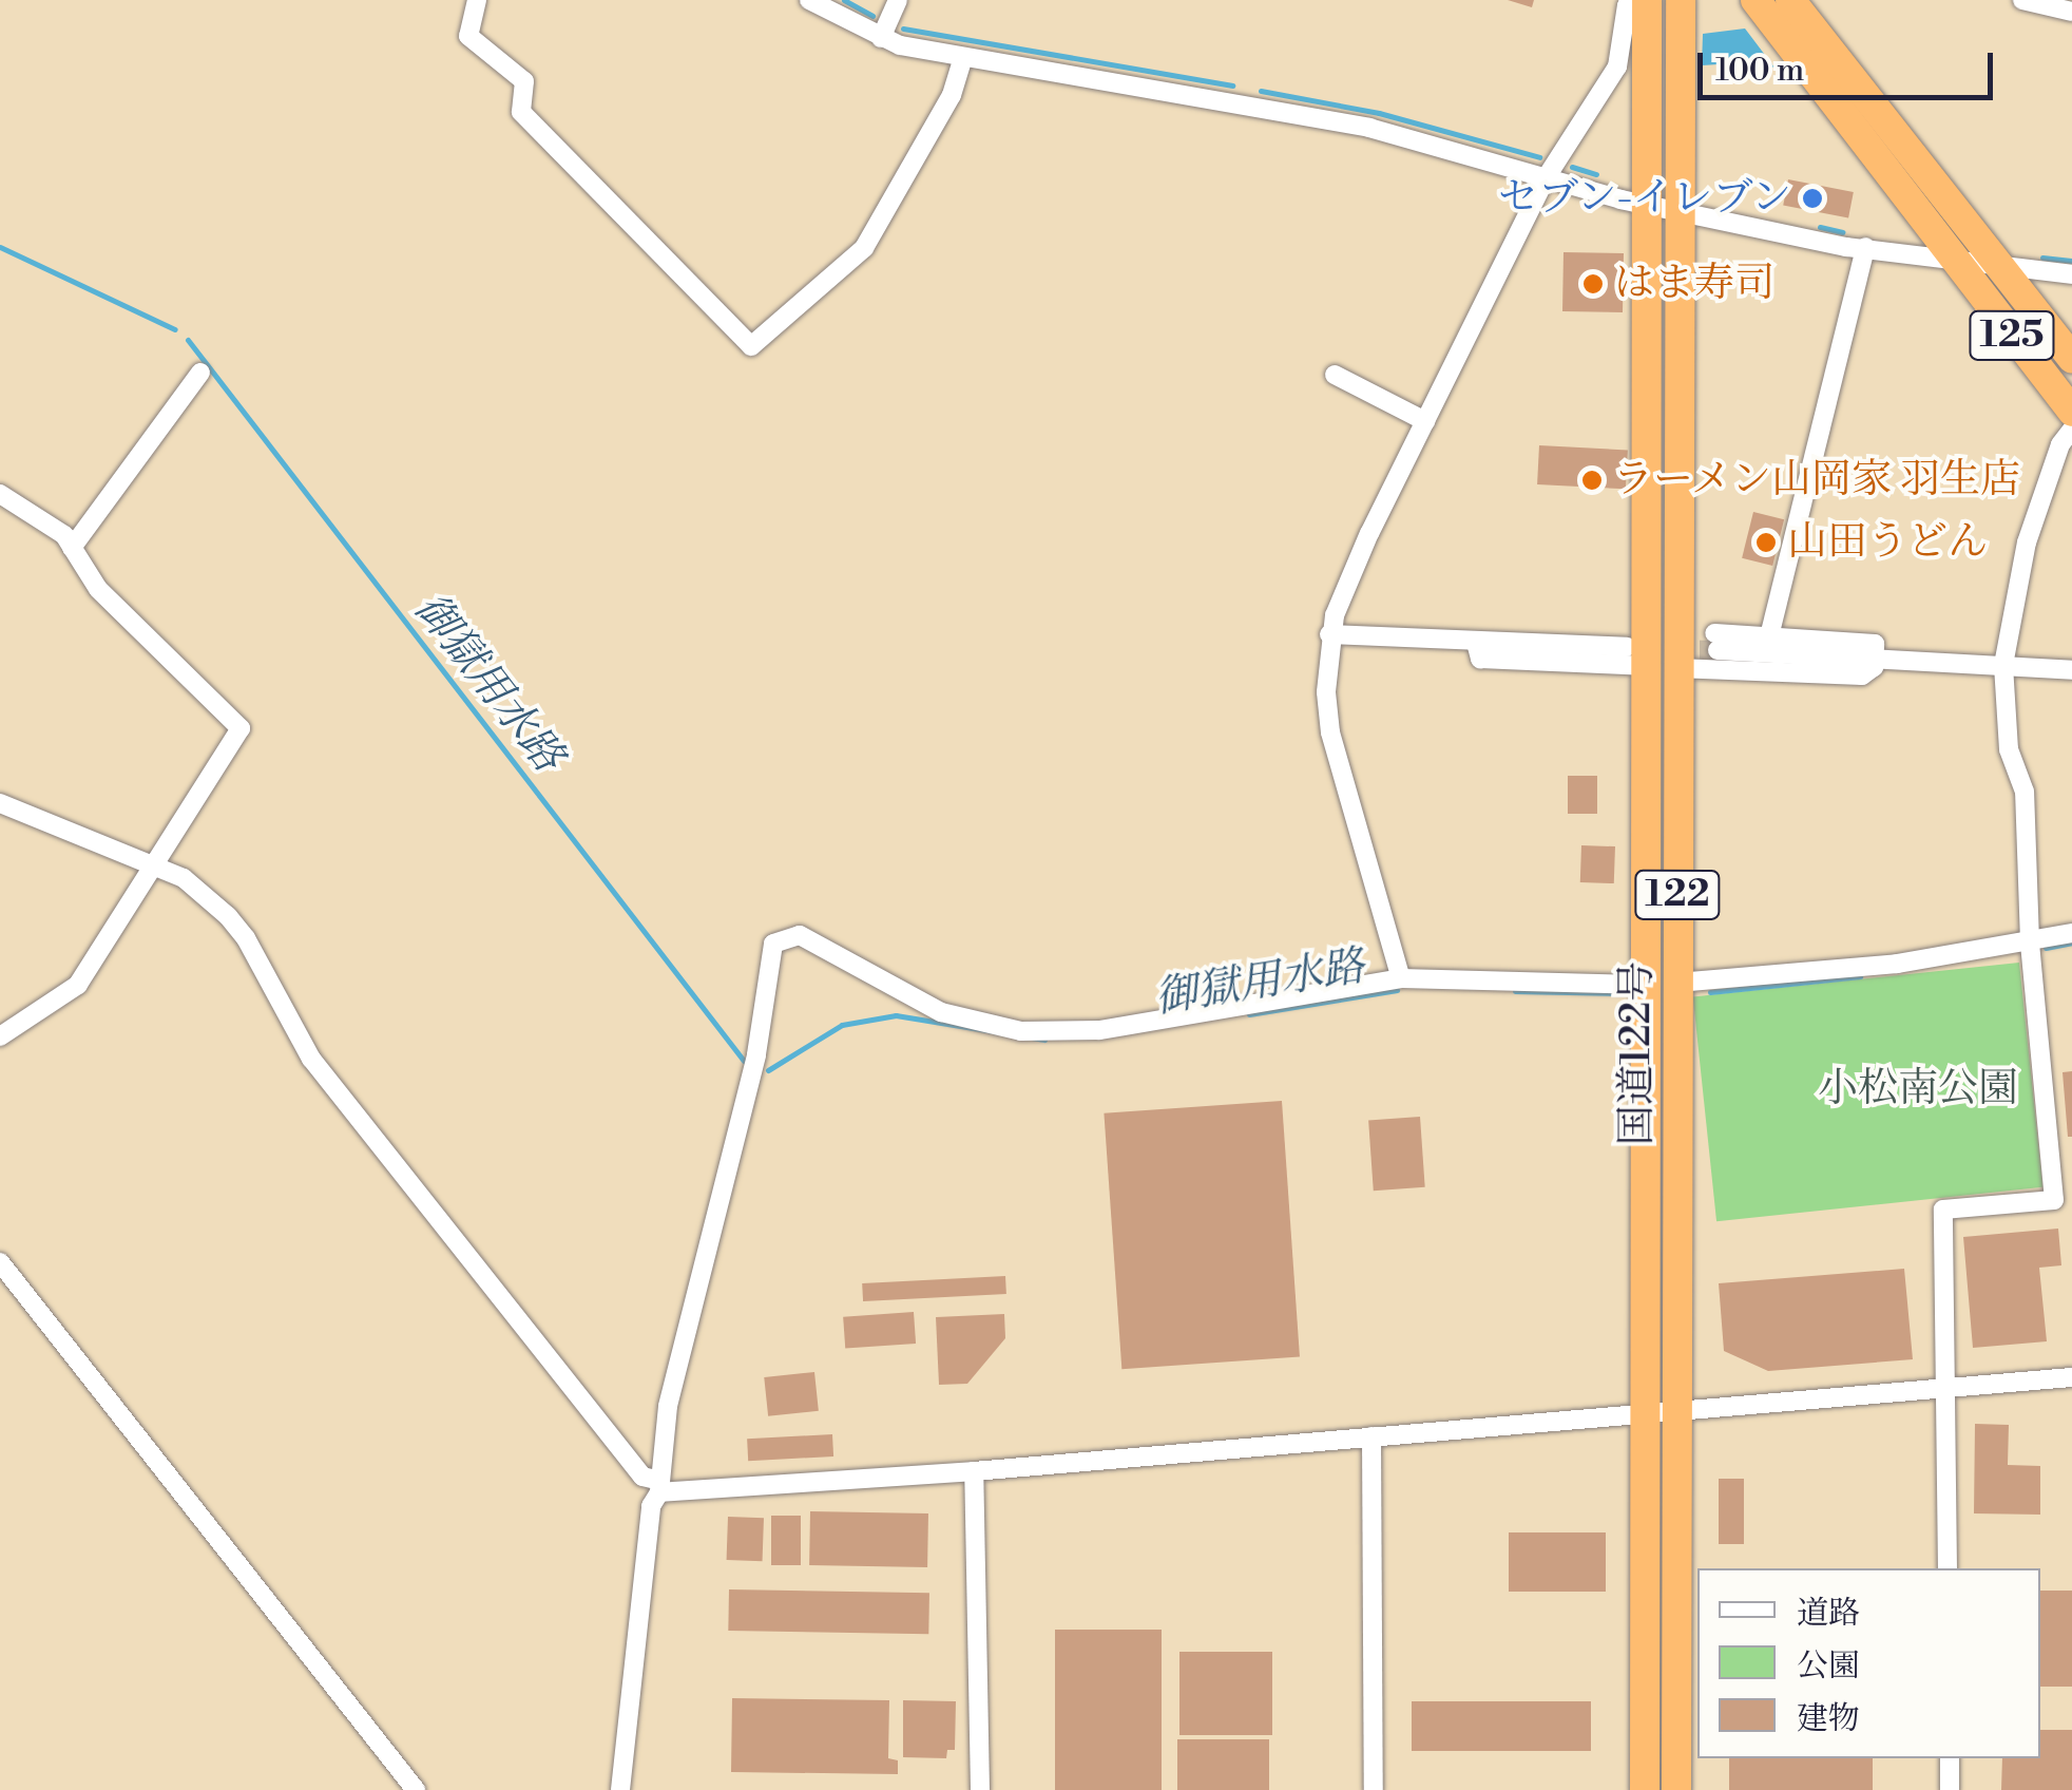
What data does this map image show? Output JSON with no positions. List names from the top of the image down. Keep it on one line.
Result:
{"streets":{"highway":["125","122","国道122号"]},"water":["御獄用水路"],"parks":["小松南公園"],"places":["セブン-イレブン","はま寿司","ラーメン山岡家 羽生店","山田うどん"],"legend":["道路","公園","建物"],"scale_bar":"100 m"}
